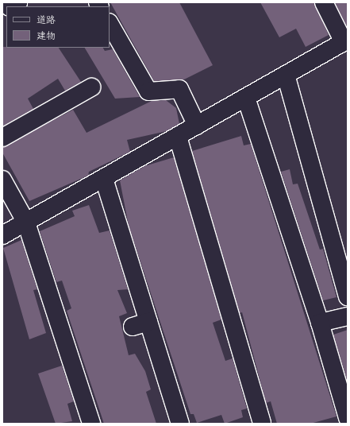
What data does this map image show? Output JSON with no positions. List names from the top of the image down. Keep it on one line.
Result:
{"legend":["道路","建物"]}
